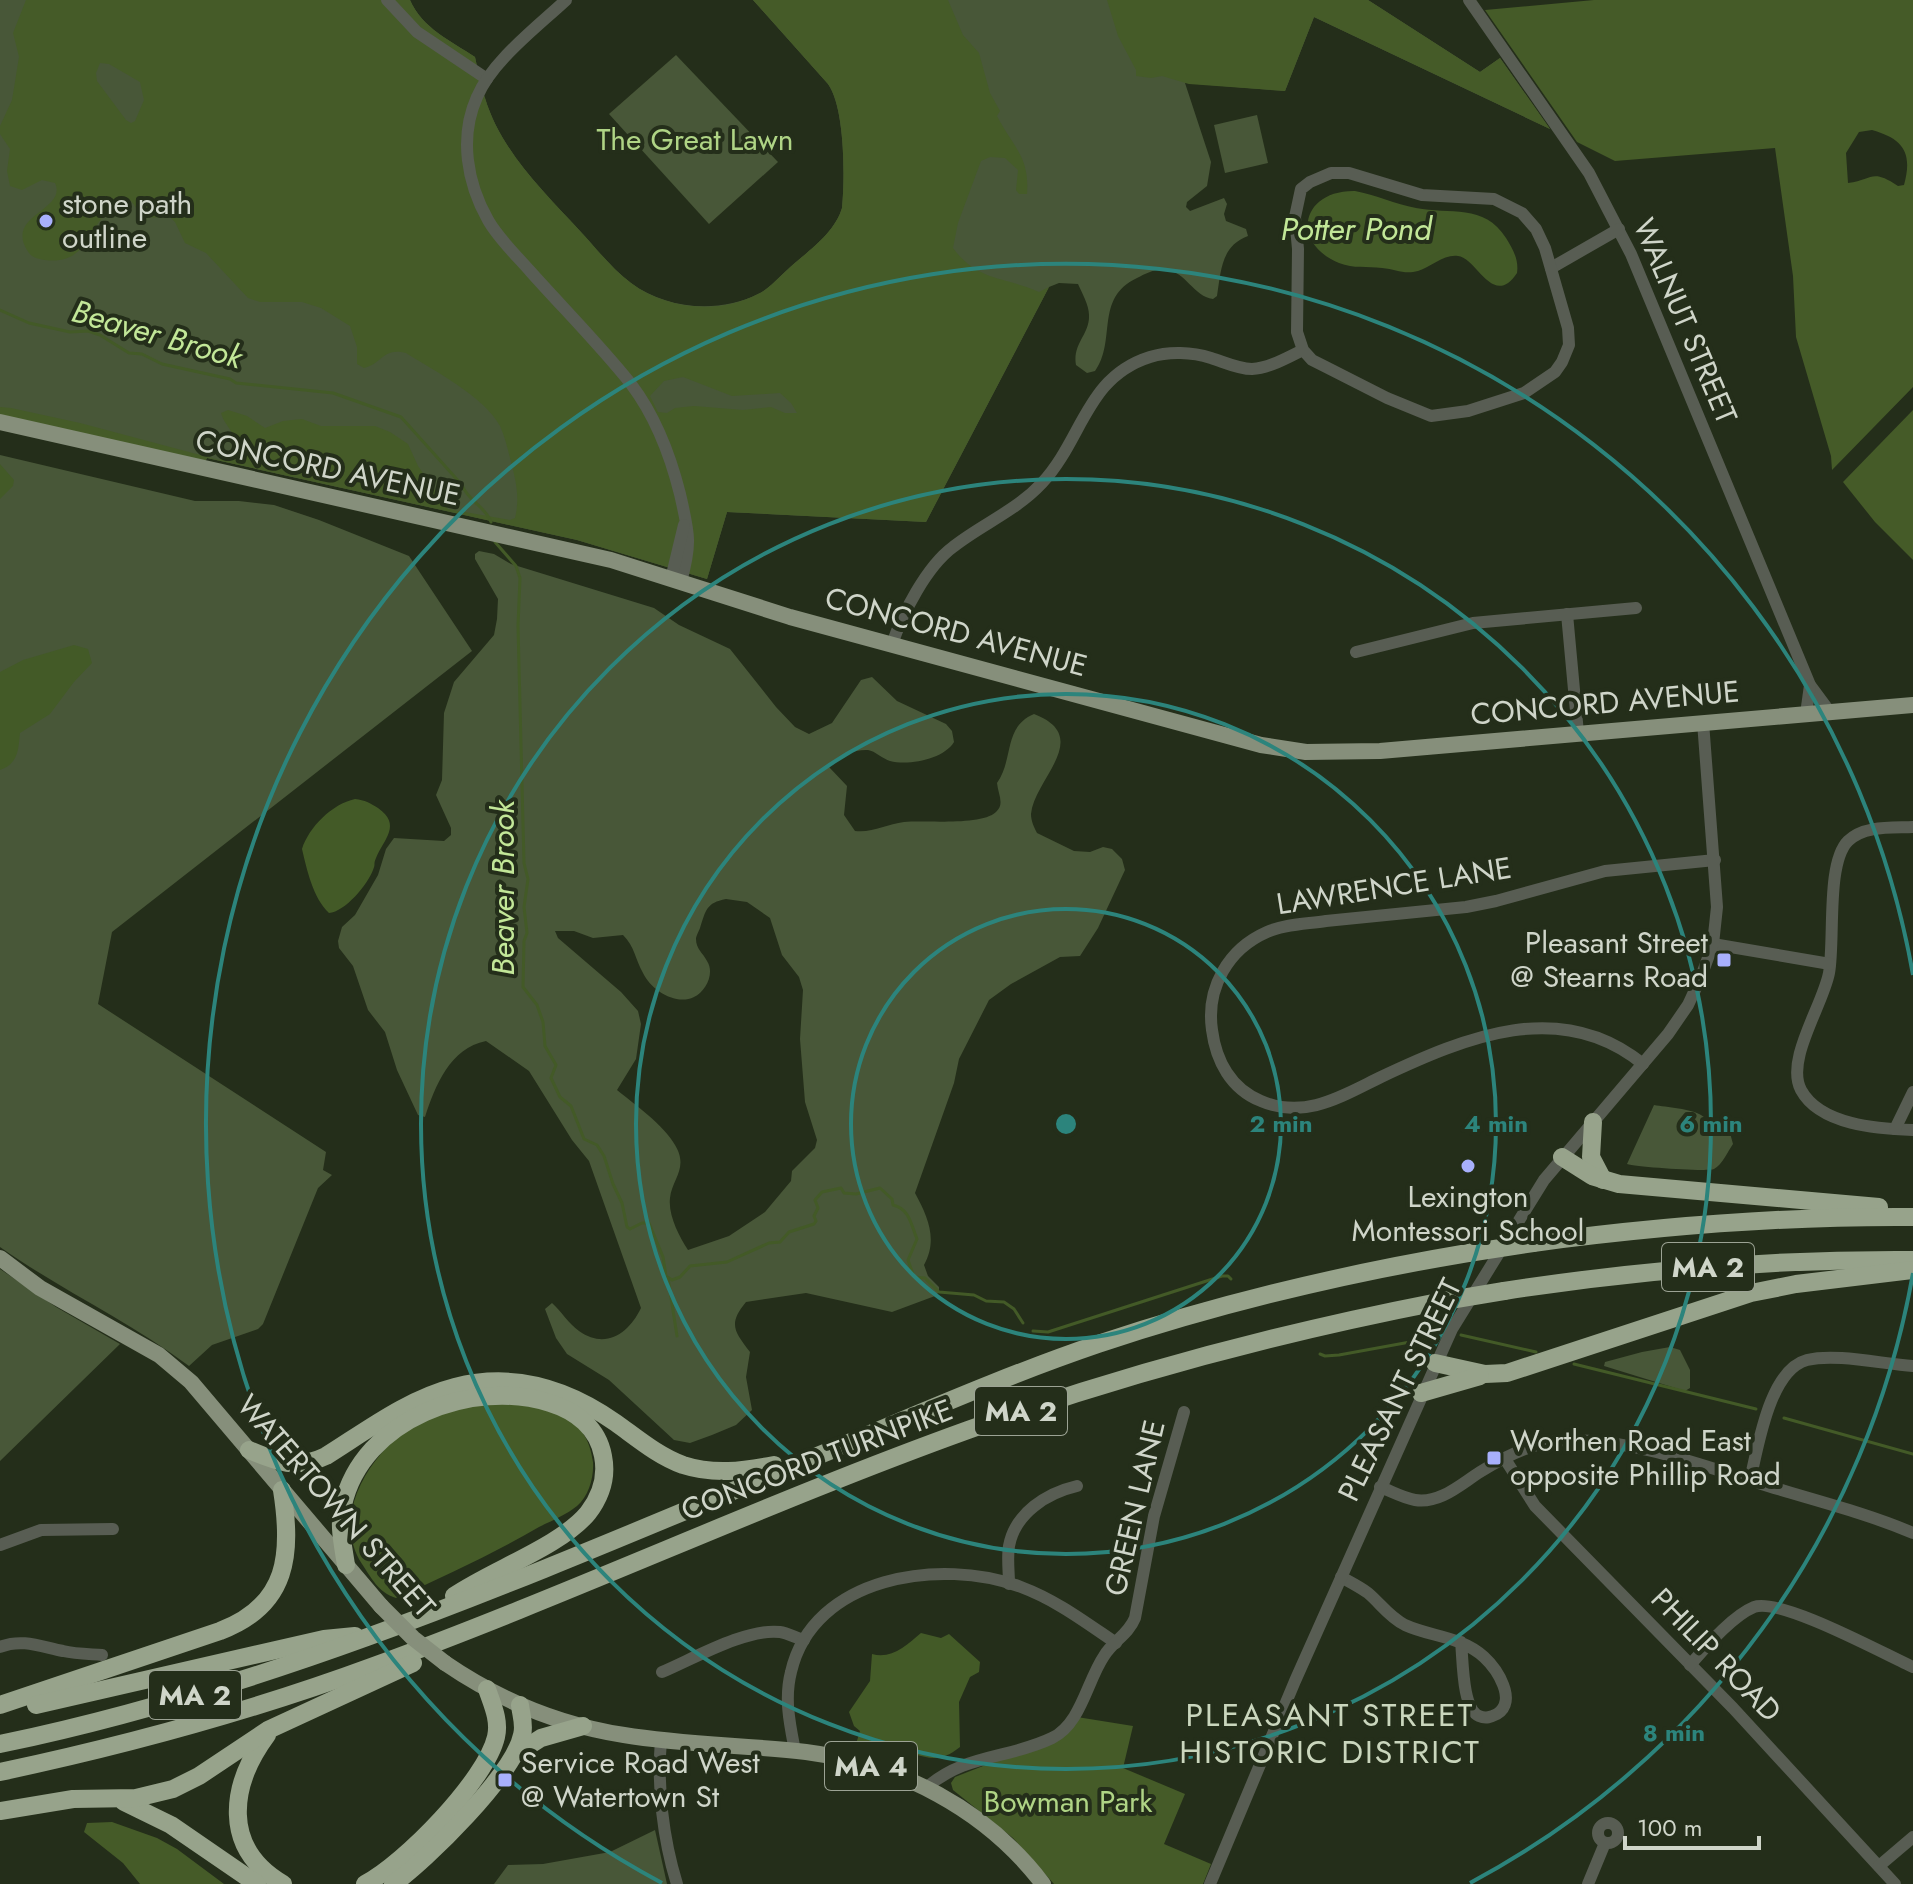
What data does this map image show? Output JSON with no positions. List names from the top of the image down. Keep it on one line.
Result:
{"streets":{"highway":["MA 2","CONCORD TURNPIKE"],"main road":["CONCORD AVENUE","WATERTOWN STREET","MA 4"],"street":["WALNUT STREET","LAWRENCE LANE","PLEASANT STREET","GREEN LANE","PHILIP ROAD"]},"crossings":[["WALNUT STREET","CONCORD AVENUE"],["CONCORD AVENUE","PLEASANT STREET"],["LAWRENCE LANE","PLEASANT STREET"],["MA 2","CONCORD TURNPIKE"],["WATERTOWN STREET","GREEN LANE"]],"districts":["PLEASANT STREET HISTORIC DISTRICT"],"water":["Potter Pond","Beaver Brook"],"parks":["The Great Lawn","Bowman Park"],"places":{"other":["stone path outline","Lexington Montessori School"],"transit":["Pleasant Street @ Stearns Road","Worthen Road East opposite Phillip Road","Service Road West @ Watertown St"]},"scale_bar":"100 m","rings":["2 min","4 min","6 min","8 min"]}
